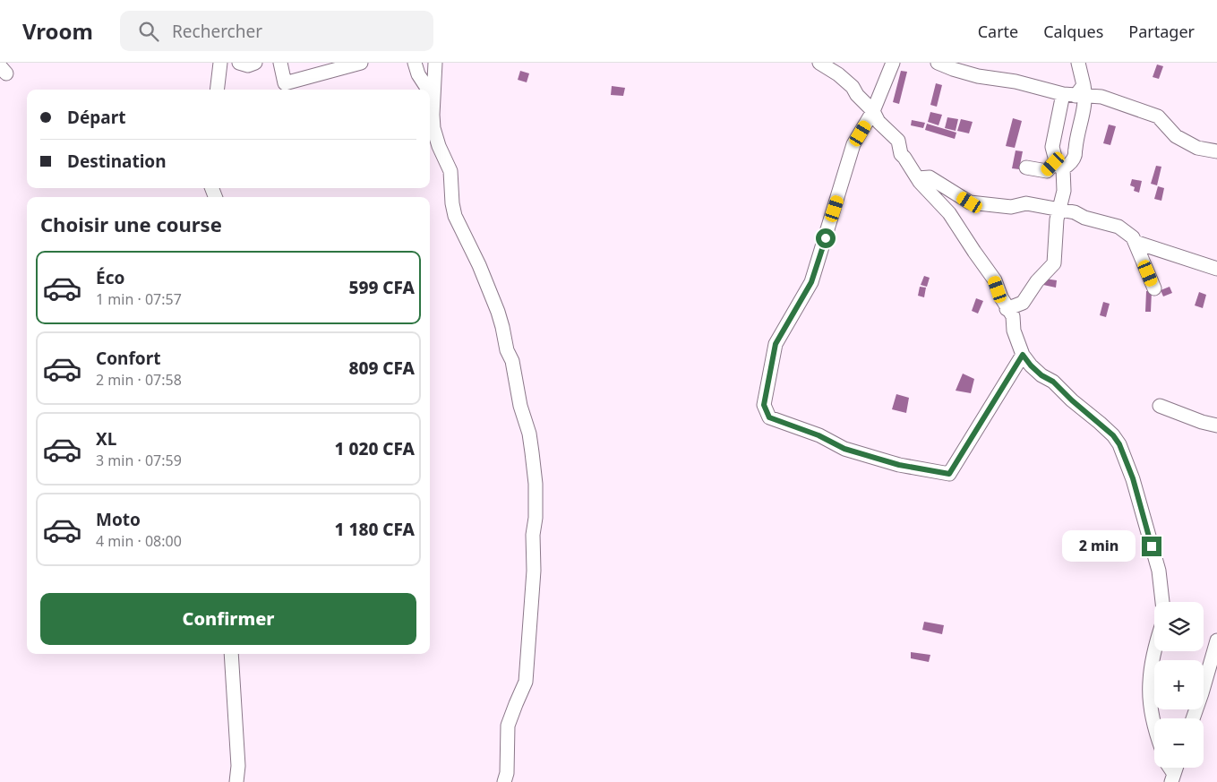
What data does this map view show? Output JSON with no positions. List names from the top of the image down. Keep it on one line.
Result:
{"page":{"header":"Vroom","search":"Rechercher","nav":["Carte","Calques","Partager"],"banner":["Départ","Destination"],"heading":"Choisir une course","list":[{"name":"Éco","note":"1 min · 07:57","value":"599 CFA"},{"name":"Confort","note":"2 min · 07:58","value":"809 CFA"},{"name":"XL","note":"3 min · 07:59","value":"1 020 CFA"},{"name":"Moto","note":"4 min · 08:00","value":"1 180 CFA"}],"bubble":"2 min","buttons":"Confirmer","map_buttons":["+","−"]}}
